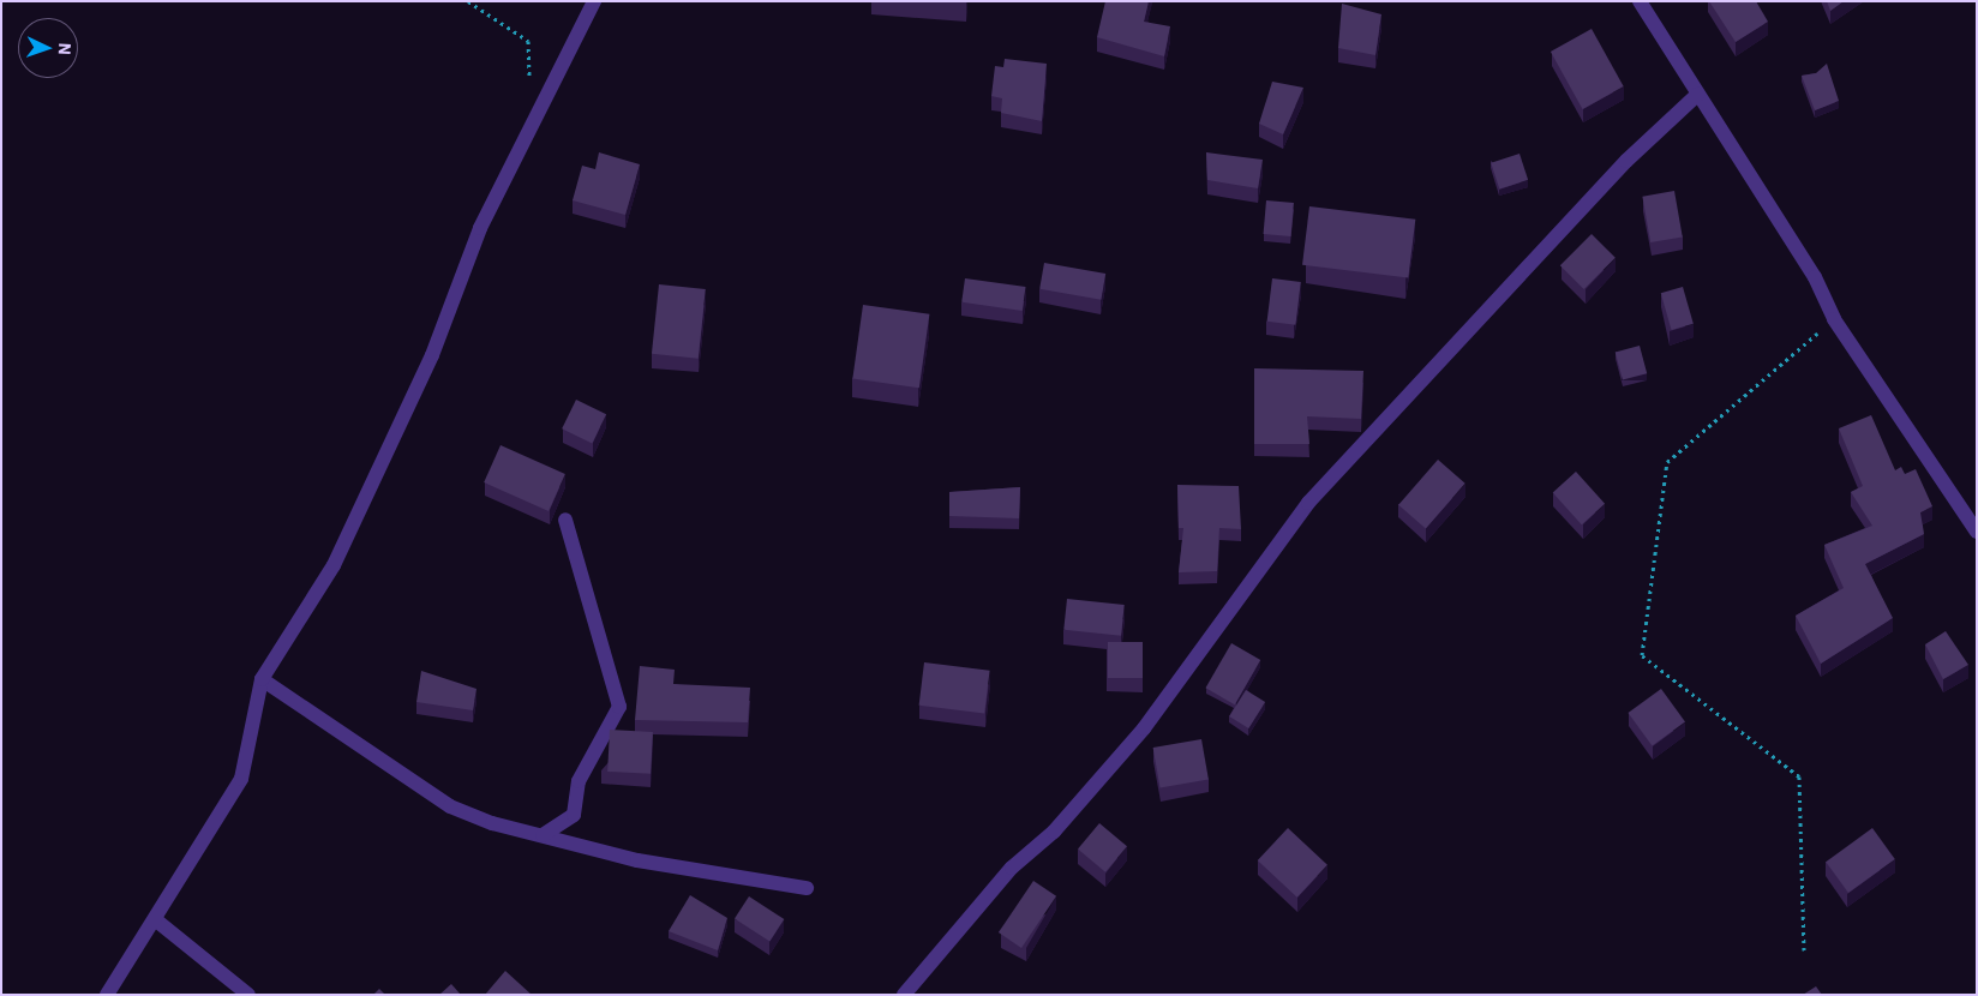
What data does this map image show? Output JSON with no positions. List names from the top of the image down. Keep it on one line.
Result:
{"north":"right"}
